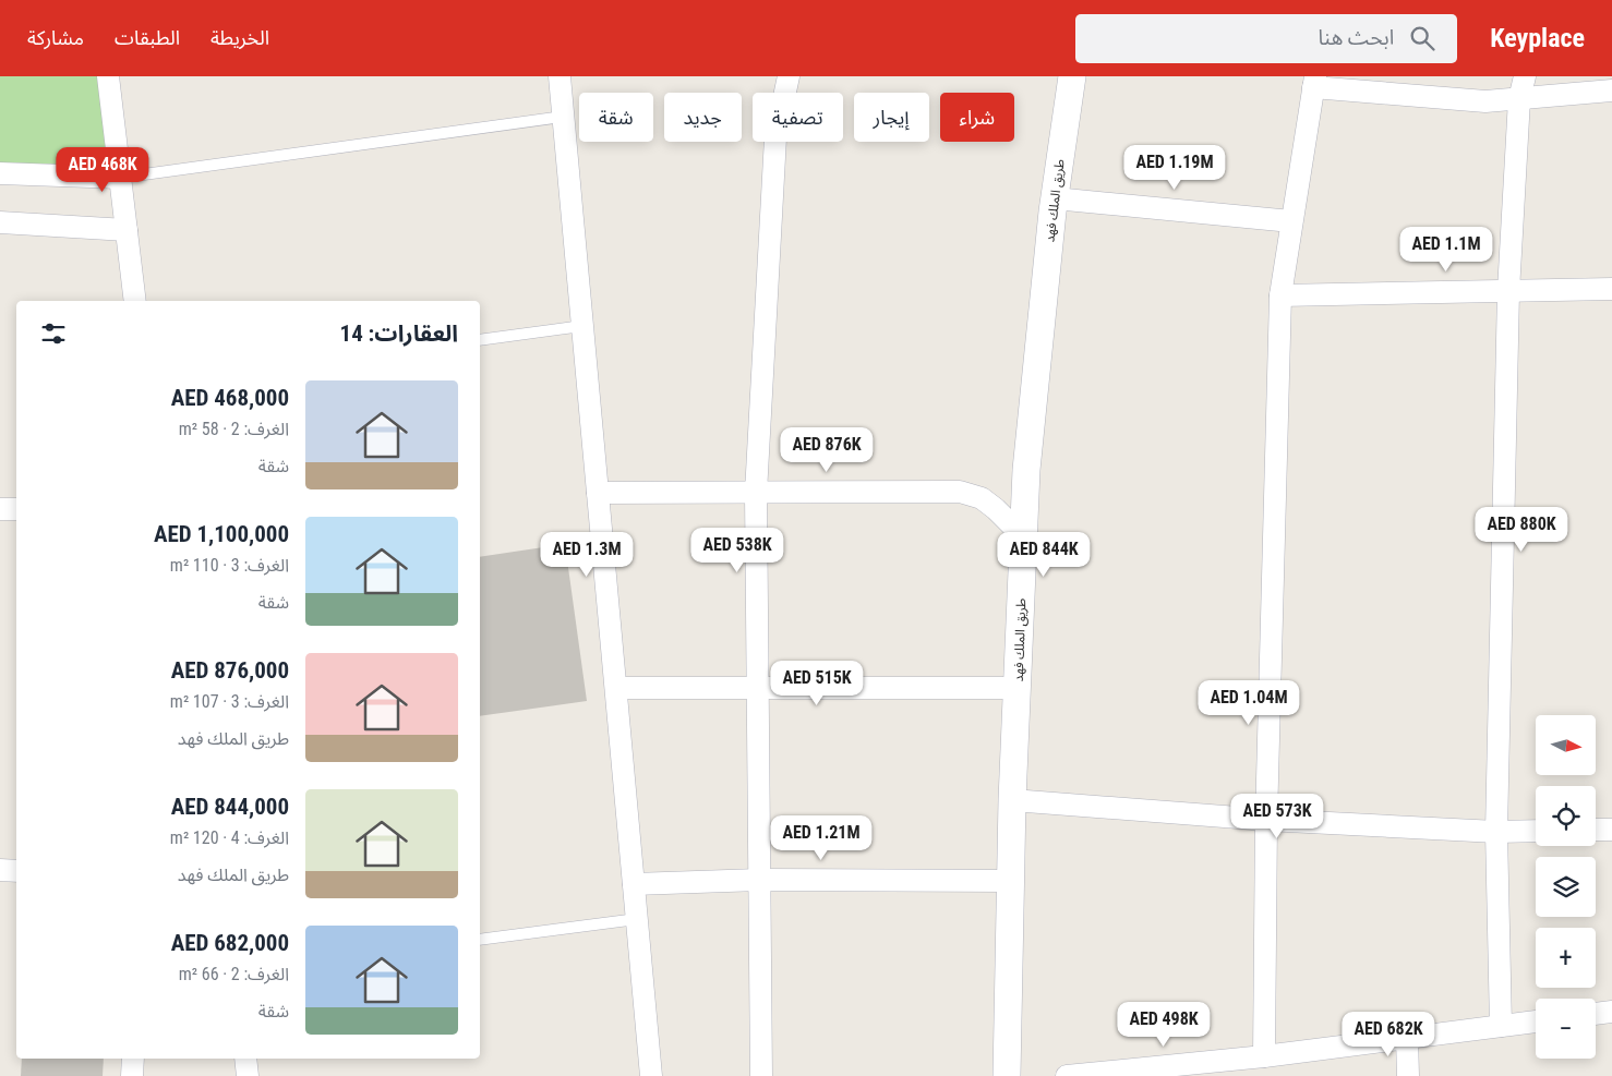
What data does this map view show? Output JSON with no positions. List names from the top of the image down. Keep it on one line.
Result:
{"streets":{"street":["طريق الملك فهد"]},"north":"right","page":{"header":"Keyplace","search":"ابحث هنا","nav":["الخريطة","الطبقات","مشاركة"],"chip":["شراء","إيجار","تصفية","جديد","شقة"],"price":["AED 1.19M","AED 468K","AED 1.1M","AED 876K","AED 880K","AED 538K","AED 1.3M","AED 844K","AED 515K","AED 1.04M","AED 573K","AED 1.21M","AED 498K","AED 682K"],"heading":"العقارات: 14","list":[{"name":"AED 468,000","note":"الغرف: 2 · 58 m² · شقة"},{"name":"AED 1,100,000","note":"الغرف: 3 · 110 m² · شقة"},{"name":"AED 876,000","note":"الغرف: 3 · 107 m² · طريق الملك فهد"},{"name":"AED 844,000","note":"الغرف: 4 · 120 m² · طريق الملك فهد"},{"name":"AED 682,000","note":"الغرف: 2 · 66 m² · شقة"}],"map_buttons":["+","−"]}}
